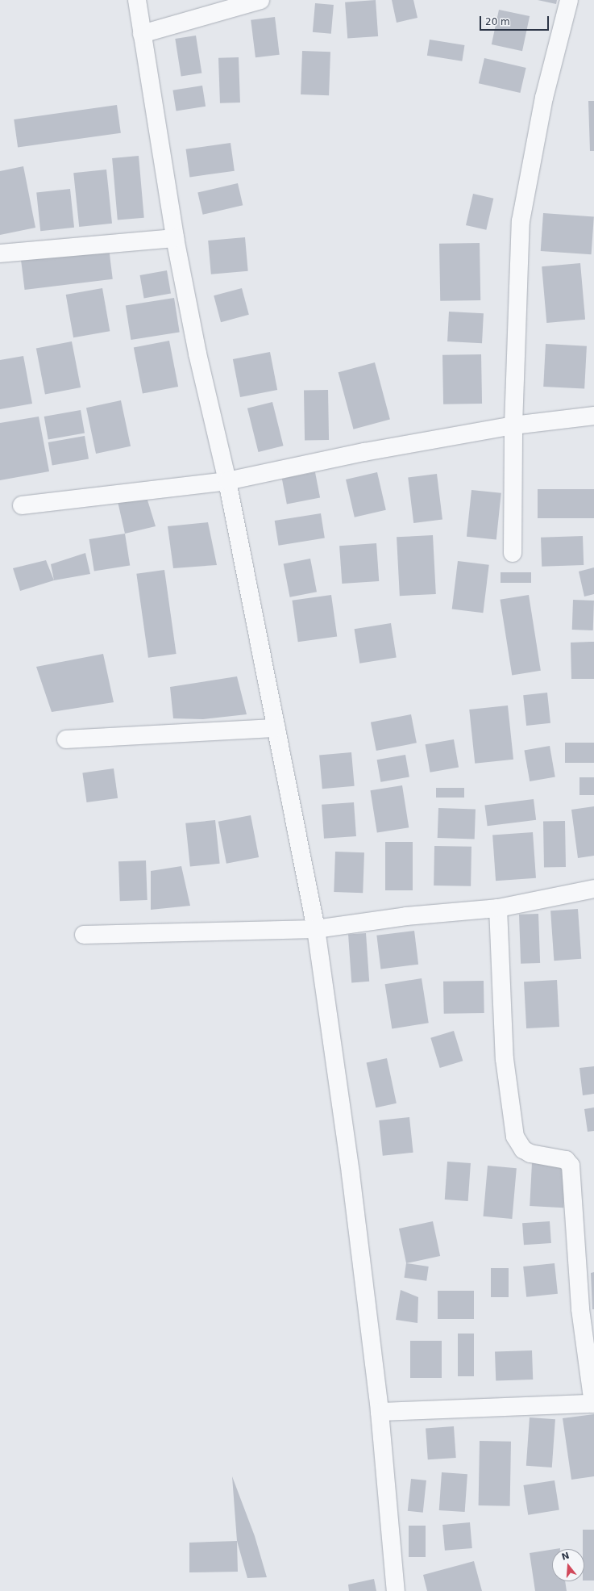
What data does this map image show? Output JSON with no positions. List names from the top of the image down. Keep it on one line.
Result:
{"scale_bar":"20 m","north":"top"}
